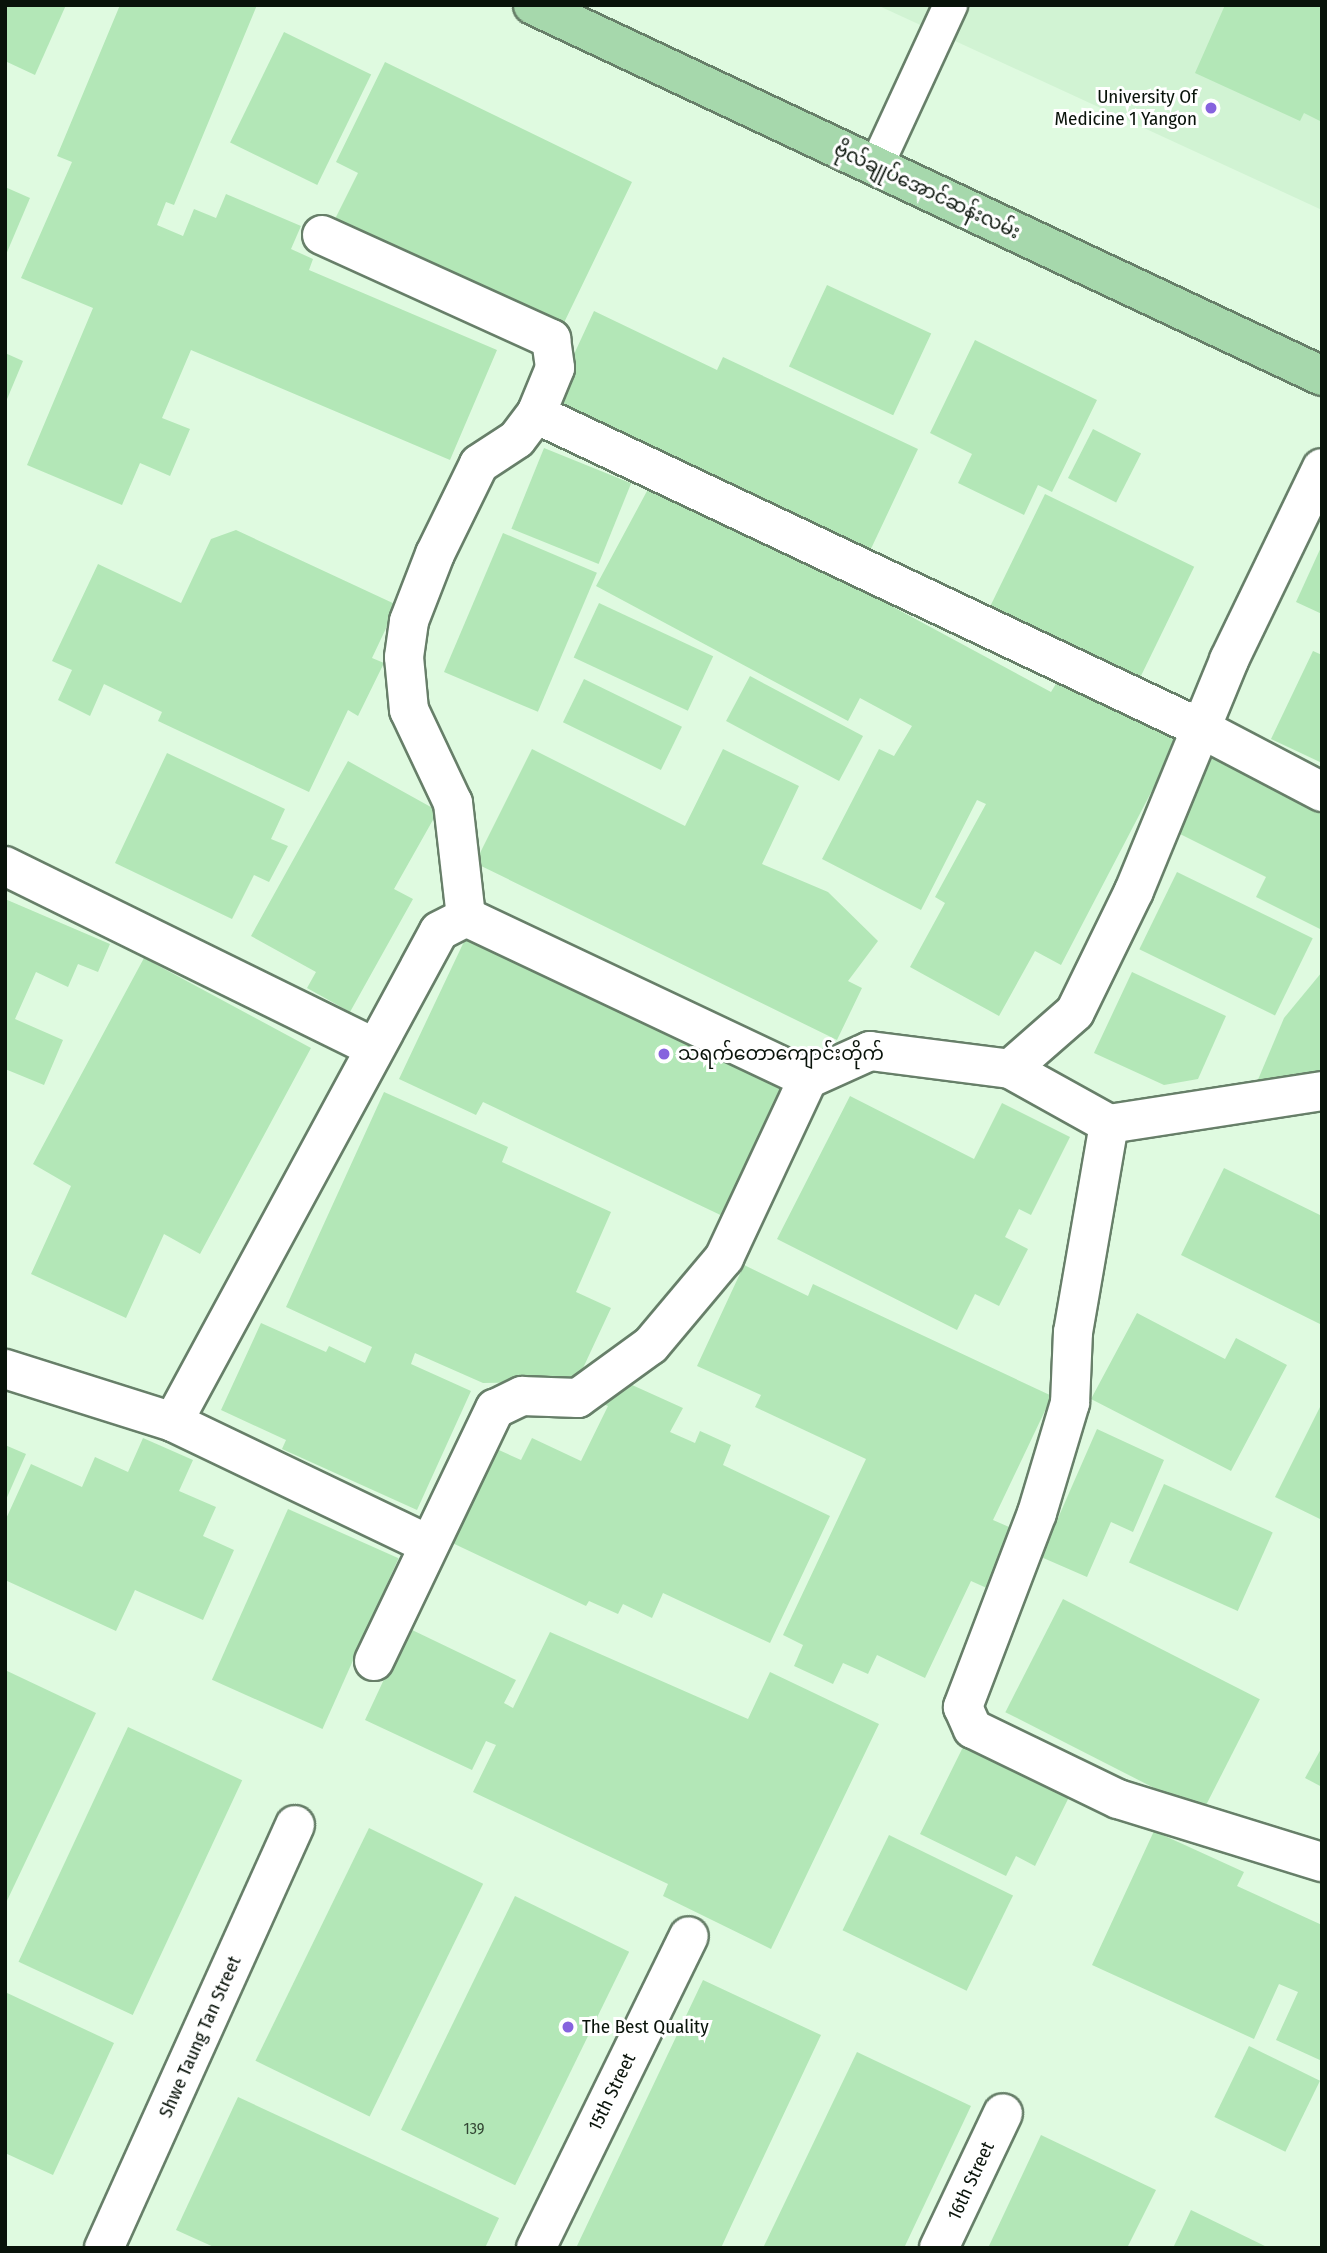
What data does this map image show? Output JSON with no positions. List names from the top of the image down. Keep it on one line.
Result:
{"streets":{"main road":["ဗိုလ်ချုပ်အောင်ဆန်းလမ်း"],"street":["Shwe Taung Tan Street","15th Street","16th Street"]},"places":["University Of Medicine 1 Yangon","သရက်တောကျောင်းတိုက်","The Best Quality"],"house_numbers":["139"]}
